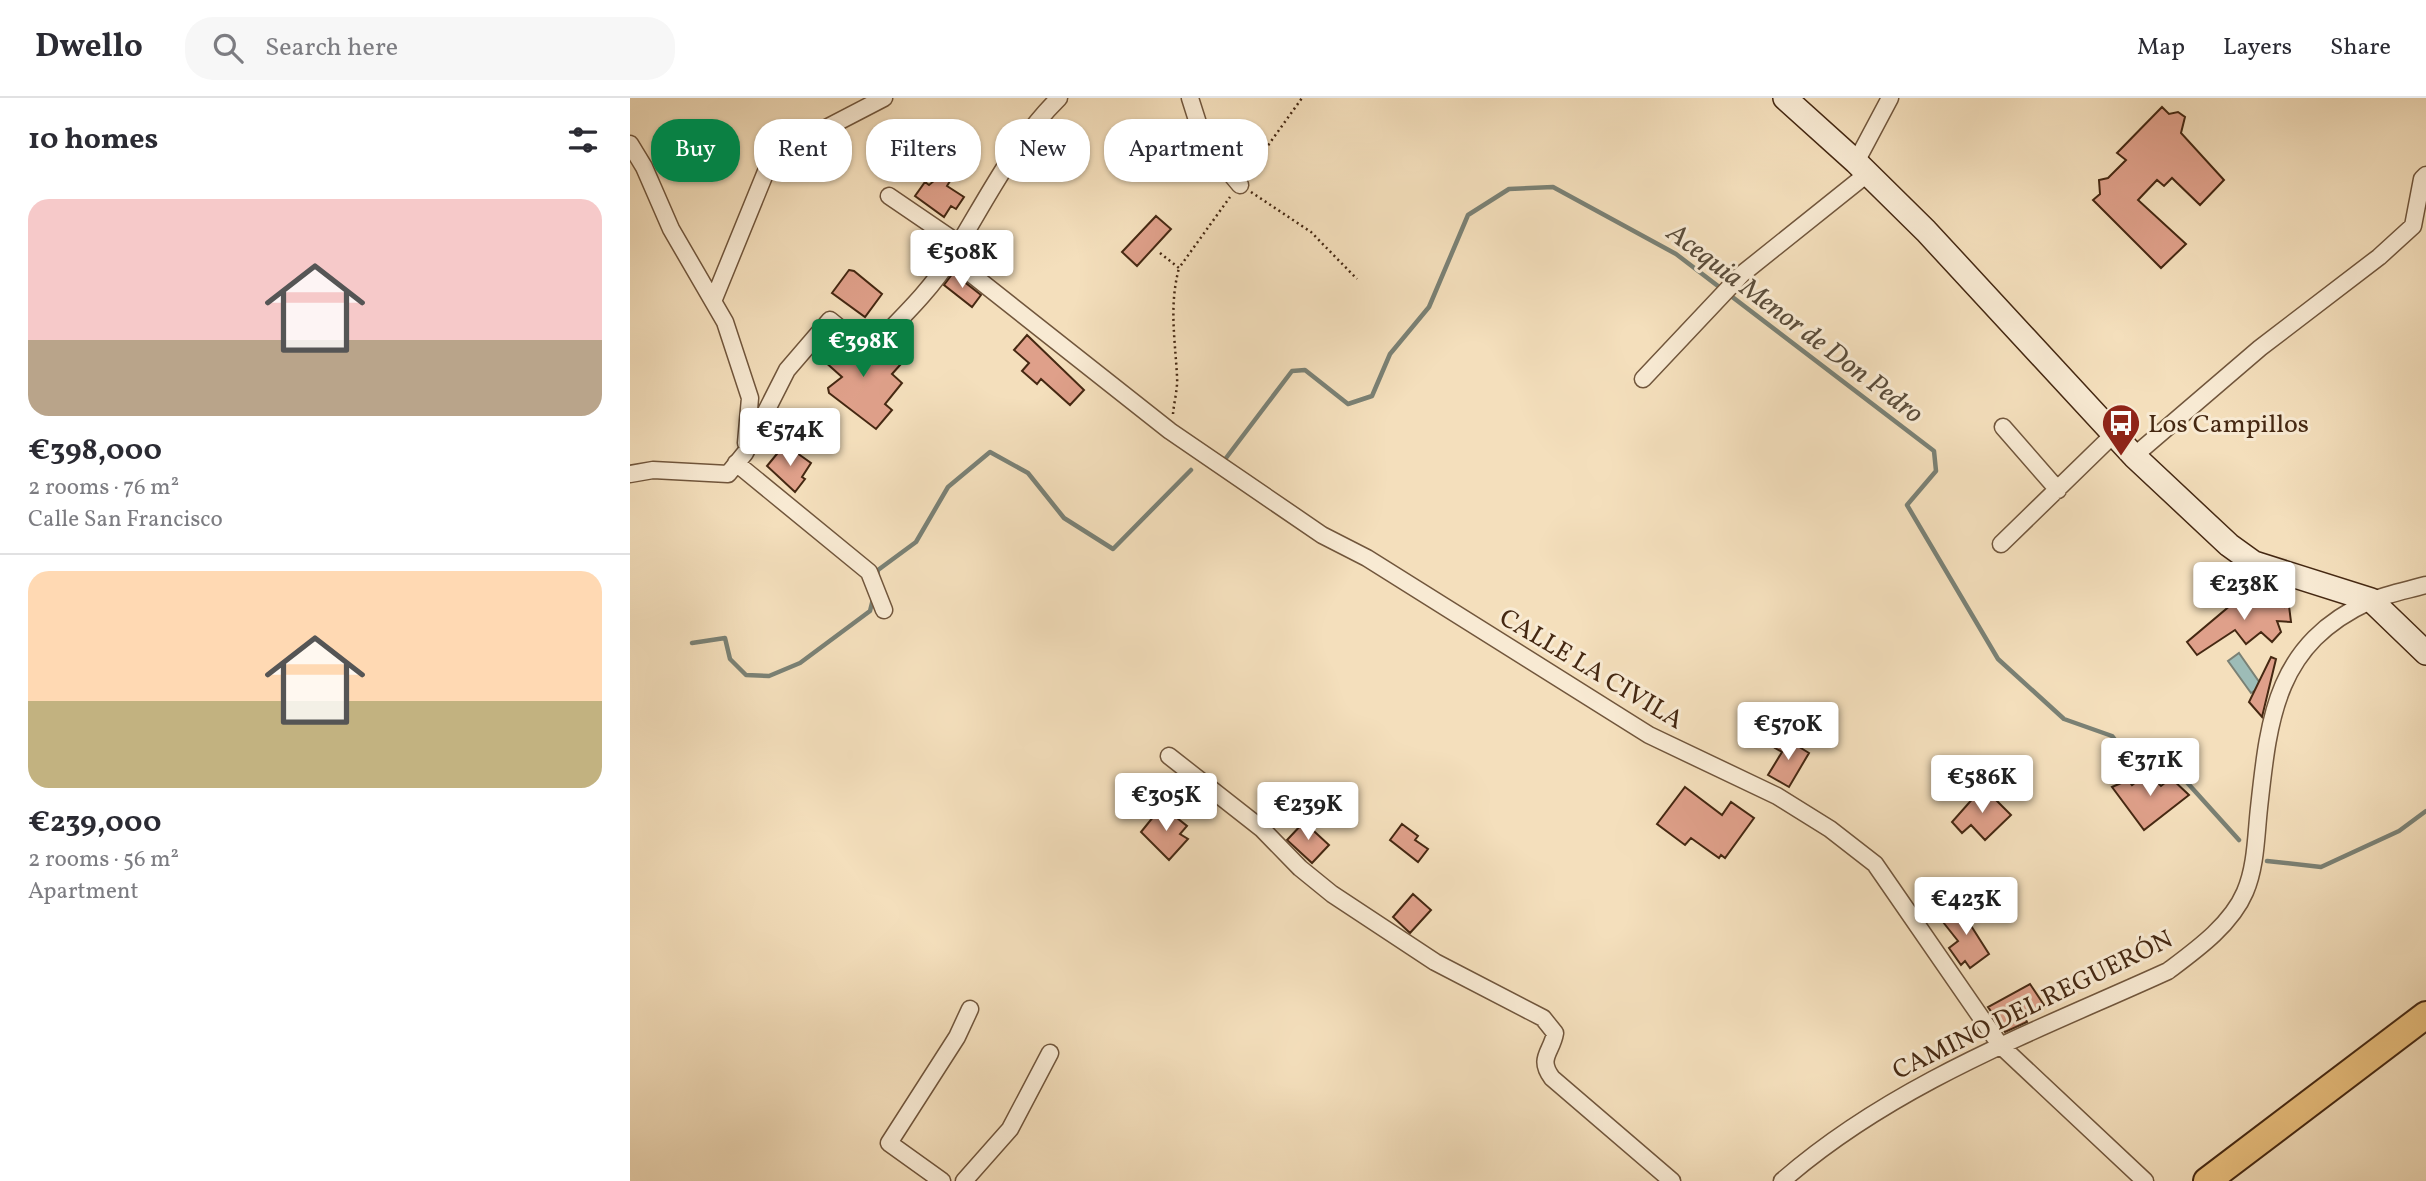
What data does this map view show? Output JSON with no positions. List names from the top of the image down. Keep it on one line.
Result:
{"streets":{"street":["CALLE LA CIVILA","CAMINO DEL REGUERÓN"]},"crossings":[["CALLE LA CIVILA","CAMINO DEL REGUERÓN"]],"water":["Acequia Menor de Don Pedro"],"places":{"bus stop":["Los Campillos"]},"page":{"header":"Dwello","search":"Search here","nav":["Map","Layers","Share"],"heading":"10 homes","chip":["Buy","Rent","Filters","New","Apartment"],"list":[{"name":"€398,000","note":"2 rooms · 76 m² · Calle San Francisco"},{"name":"€239,000","note":"2 rooms · 56 m² · Apartment"}],"price":["€508K","€398K","€574K","€238K","€570K","€371K","€586K","€305K","€239K","€423K"]}}
